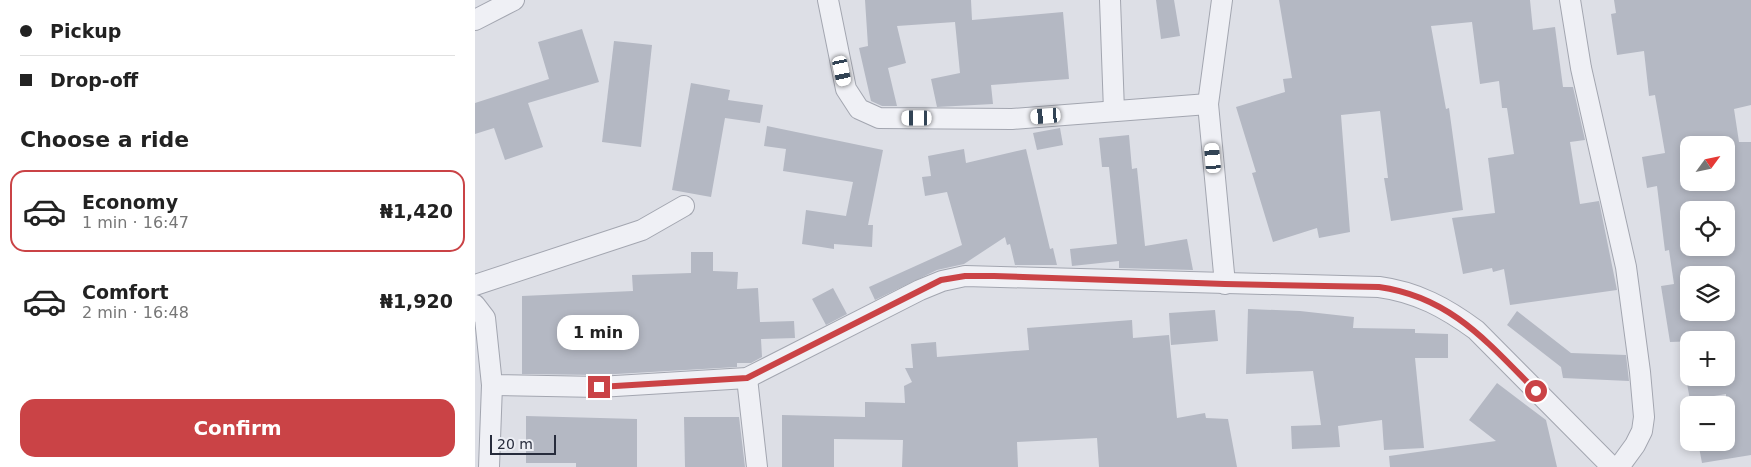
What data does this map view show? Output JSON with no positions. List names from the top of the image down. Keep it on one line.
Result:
{"scale_bar":"20 m","north":"top right","page":{"banner":["Pickup","Drop-off"],"heading":"Choose a ride","map_buttons":["+","−"],"list":[{"name":"Economy","note":"1 min · 16:47","value":"₦1,420"},{"name":"Comfort","note":"2 min · 16:48","value":"₦1,920"}],"bubble":"1 min","buttons":"Confirm","scale":"20 m"}}
